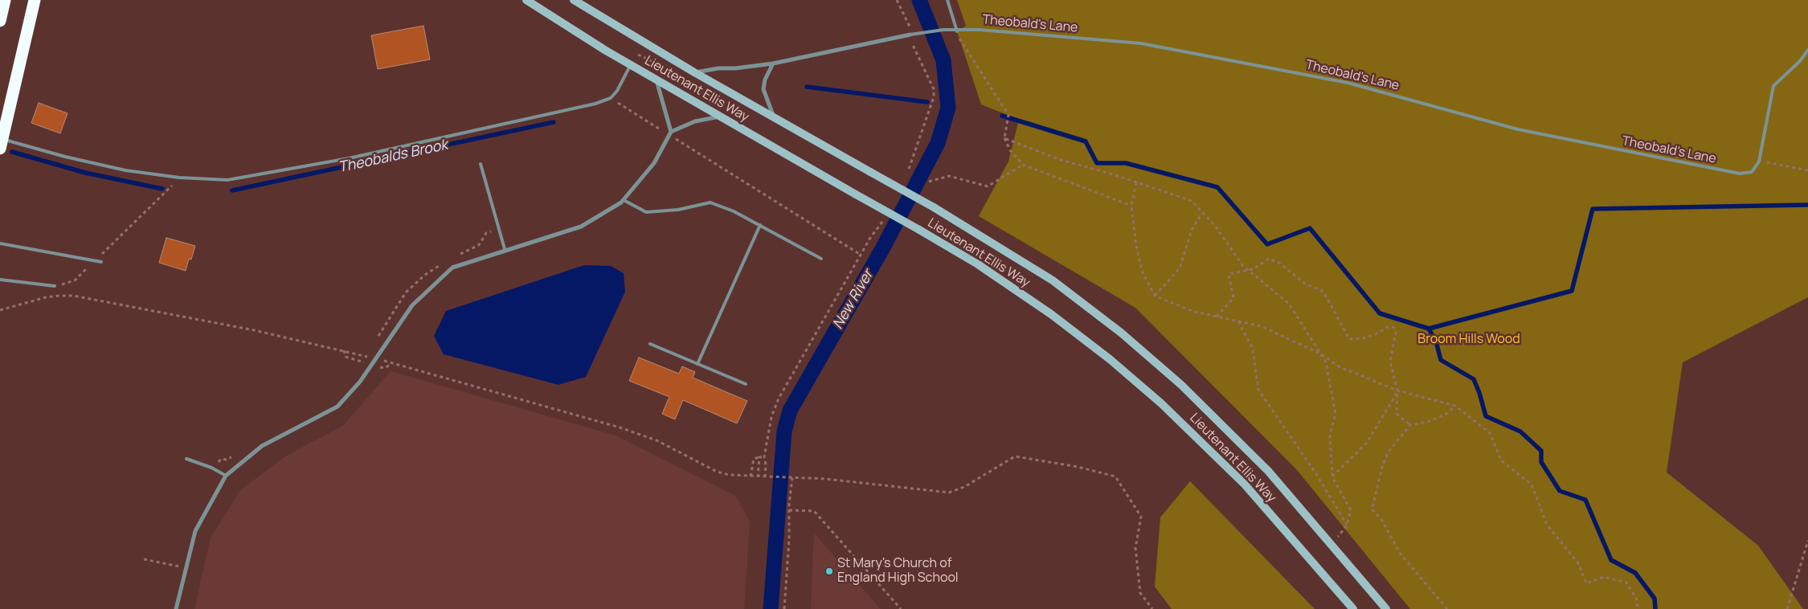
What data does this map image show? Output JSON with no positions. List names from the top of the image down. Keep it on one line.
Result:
{"streets":{"main road":["Lieutenant Ellis Way"],"lane":["Theobald's Lane"]},"water":["Theobalds Brook","New River"],"parks":["Broom Hills Wood"],"places":["St Mary's Church of England High School"]}
